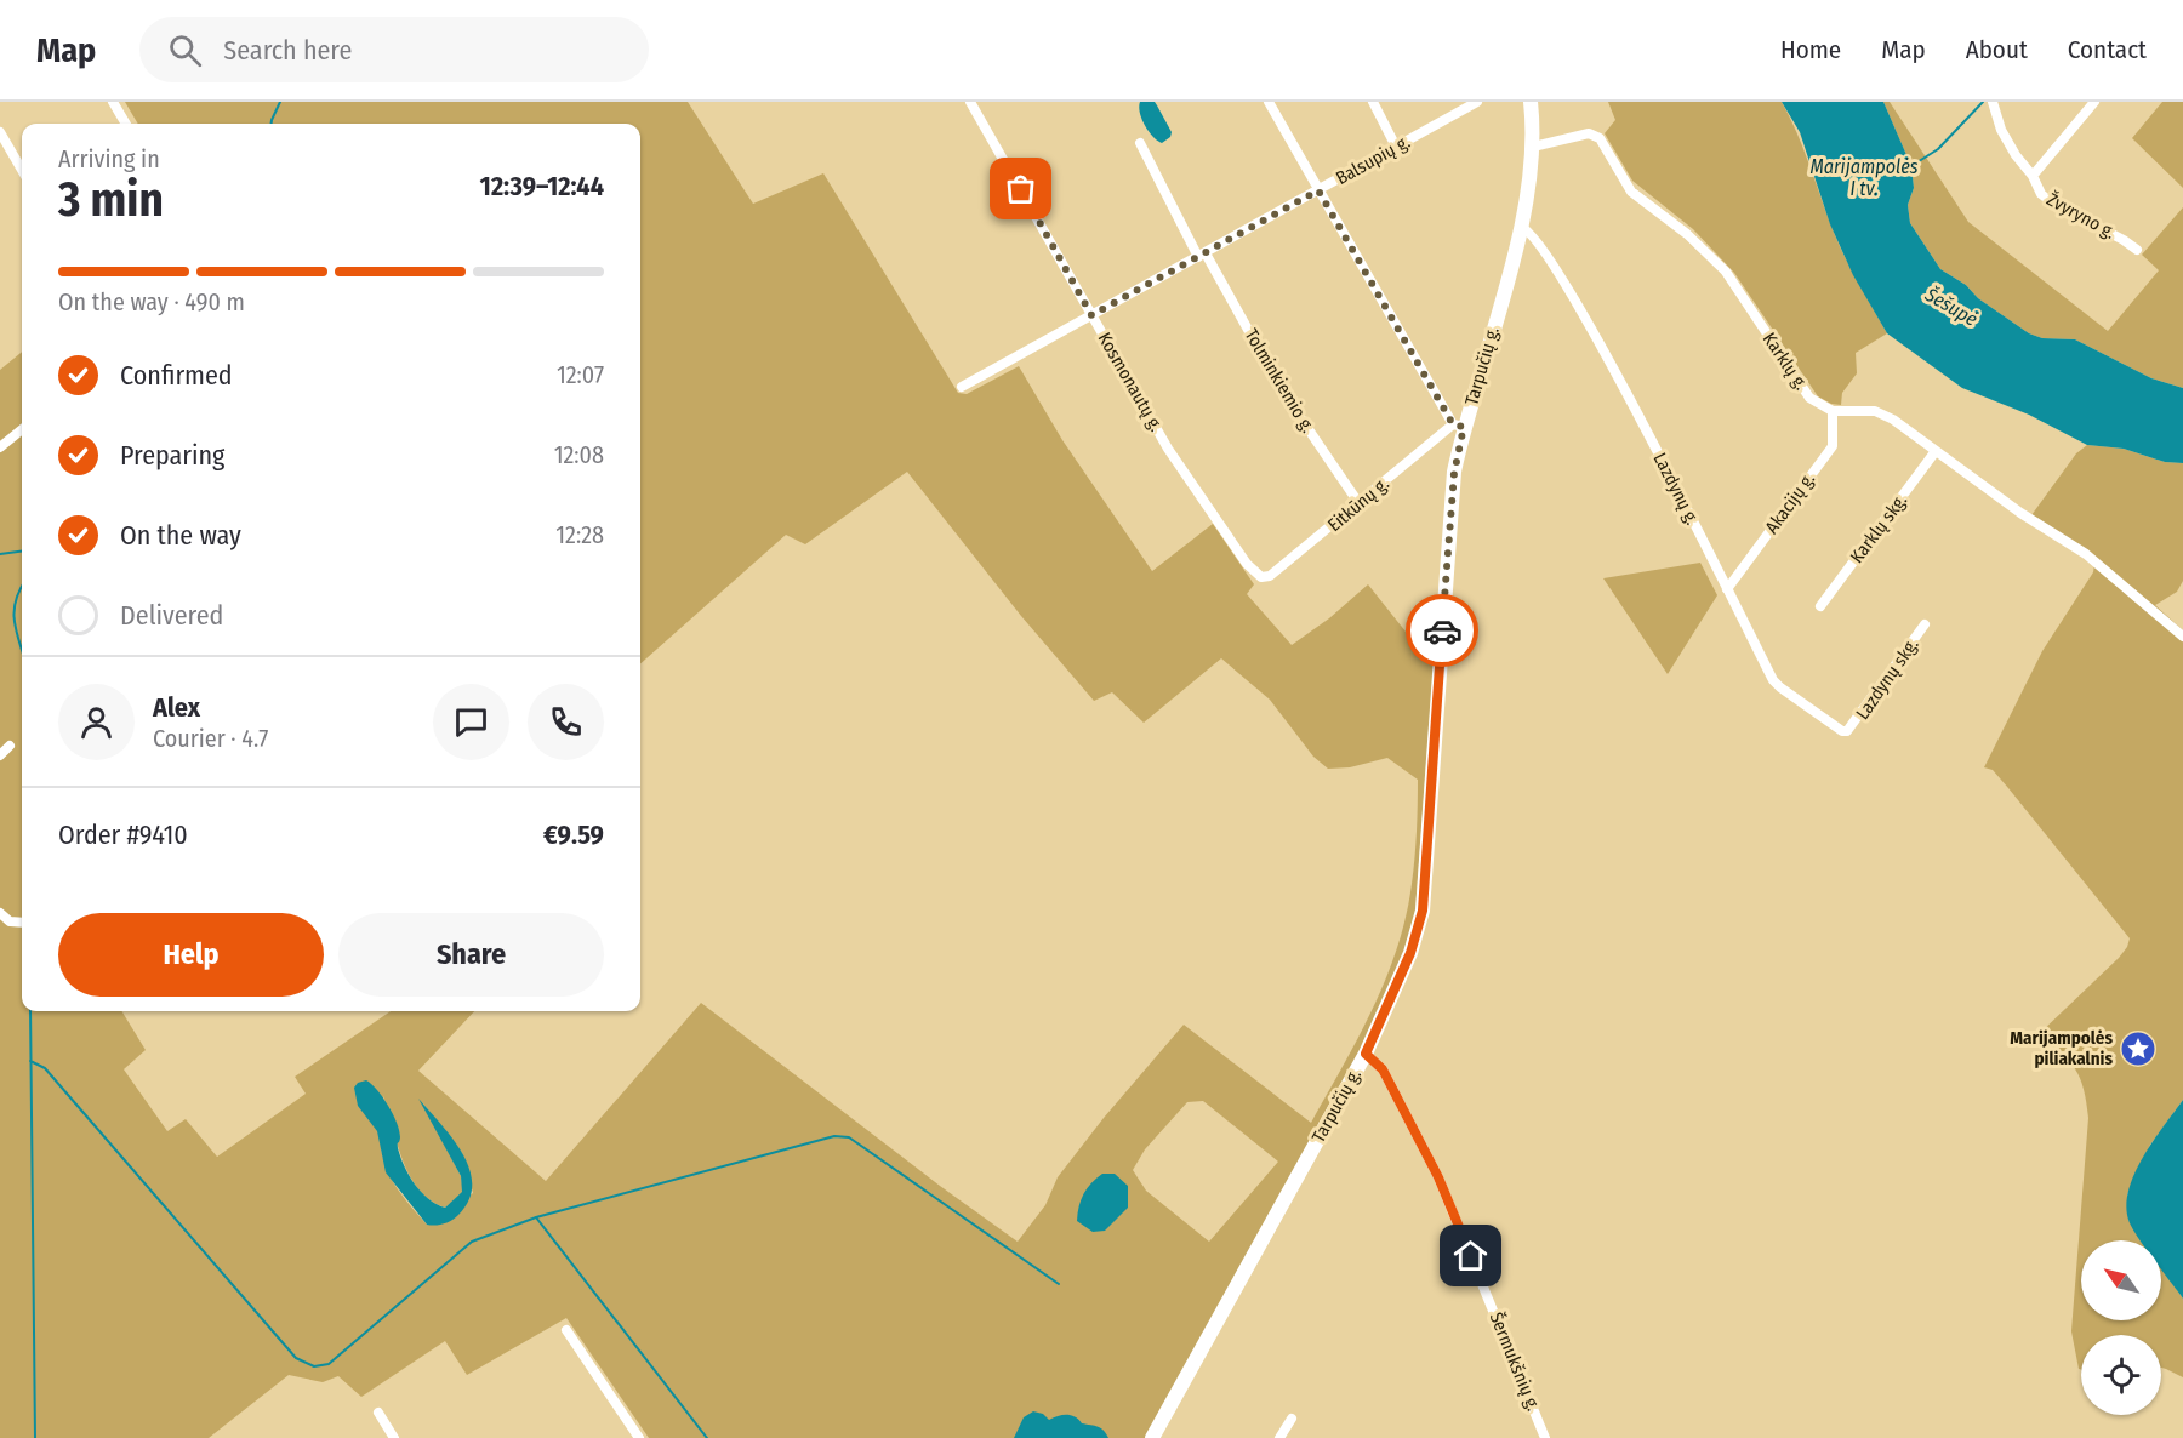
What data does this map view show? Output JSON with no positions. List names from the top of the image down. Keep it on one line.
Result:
{"streets":{"main road":["Tarpučių g."],"street":["Balsupių g.","Žvyryno g.","Karklų g.","Tolminkiemio g.","Kosmonautų g.","Lazdynų g.","Akacijų g.","Eitkūnų g.","Karklų skg.","Lazdynų skg.","Šermukšnių g."]},"crossings":[["Balsupių g.","Tolminkiemio g."],["Balsupių g.","Kosmonautų g."],["Karklų g.","Tarpučių g."],["Karklų g.","Akacijų g."],["Tarpučių g.","Lazdynų g."],["Tarpučių g.","Eitkūnų g."],["Tarpučių g.","Šermukšnių g."],["Tolminkiemio g.","Eitkūnų g."],["Kosmonautų g.","Eitkūnų g."],["Lazdynų g.","Akacijų g."],["Lazdynų g.","Lazdynų skg."]],"water":["Marijampolės I tv.","Šešupė"],"places":{"place":["Marijampolės piliakalnis"]},"north":"top left","page":{"header":"Map","search":"Search here","nav":["Home","Map","About","Contact"],"heading":["3 min","Arriving in","12:39–12:44"],"panel":["Alex","Courier · 4.7","Order #9410","€9.59"],"bar":"On the way · 490 m","list":[["Confirmed","12:07"],["Preparing","12:08"],["On the way","12:28"],"Delivered"],"buttons":["Help","Share"]}}
